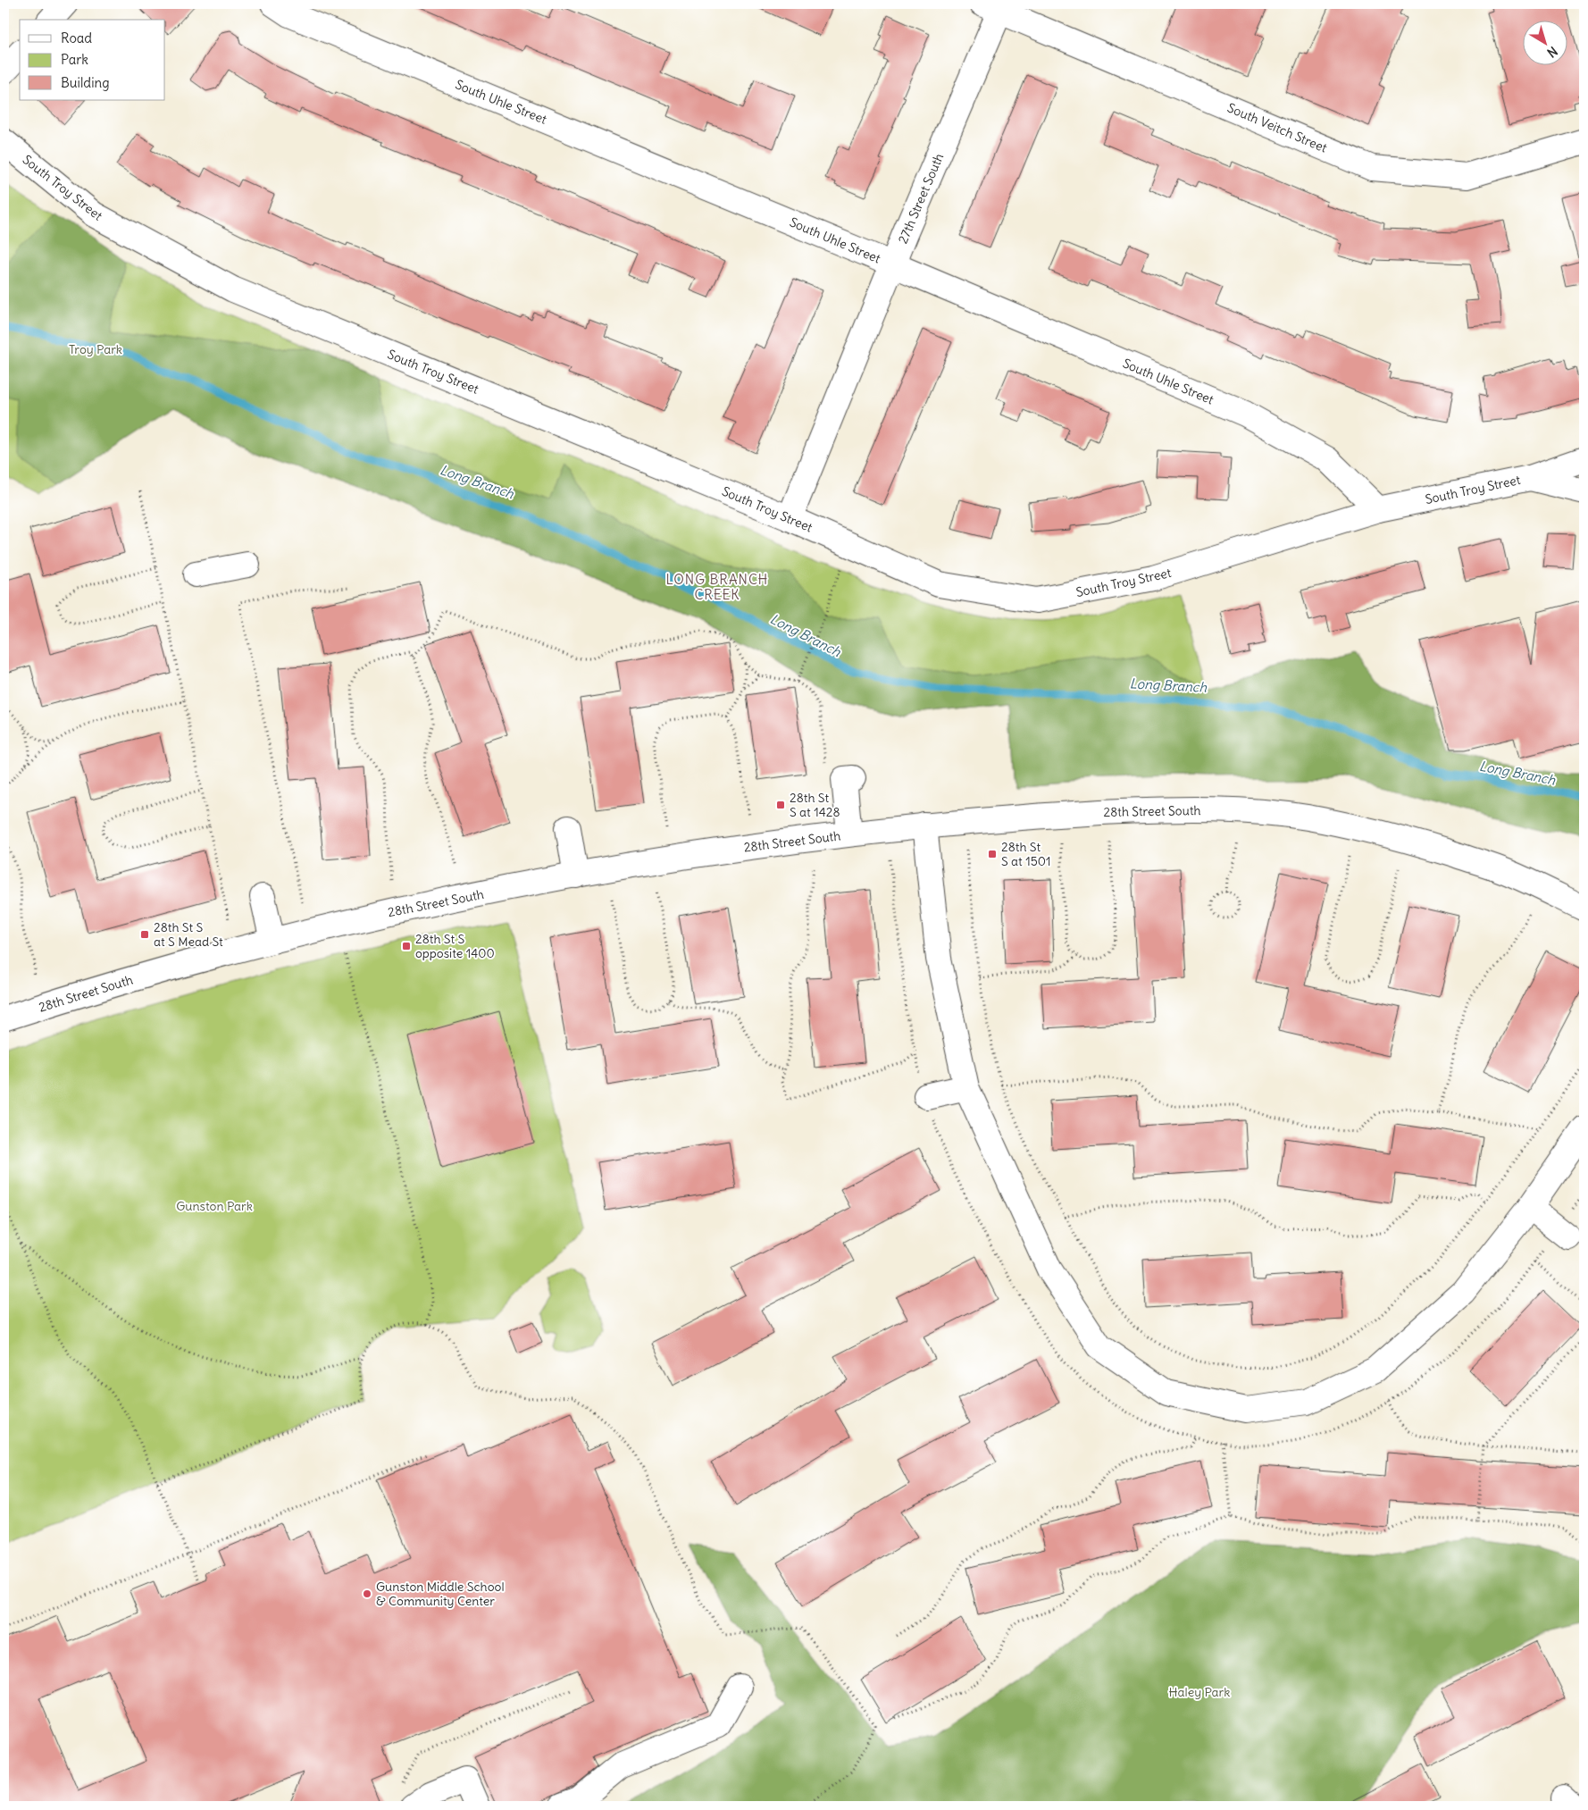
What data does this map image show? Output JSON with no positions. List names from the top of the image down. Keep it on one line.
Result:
{"streets":{"street":["South Uhle Street","South Veitch Street","South Troy Street","27th Street South","28th Street South"]},"crossings":[["South Uhle Street","South Troy Street"],["South Uhle Street","27th Street South"],["South Veitch Street","27th Street South"],["South Troy Street","27th Street South"]],"districts":["LONG BRANCH CREEK"],"water":["Long Branch"],"parks":["Troy Park","Gunston Park","Haley Park"],"places":{"transit":["28th St S at 1428","28th St S at 1501","28th St S at S Mead St","28th St S opposite 1400"],"other":["Gunston Middle School & Community Center"]},"legend":["Road","Park","Building"],"north":"bottom right"}
